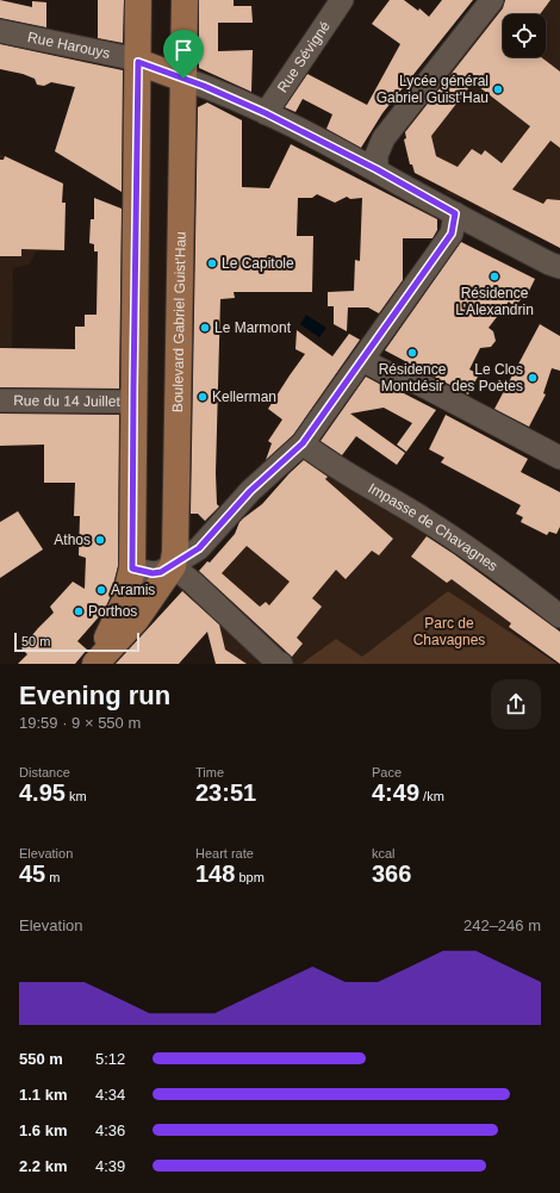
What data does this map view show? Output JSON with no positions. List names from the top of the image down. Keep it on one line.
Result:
{"streets":{"main road":["Boulevard Gabriel Guist'Hau"],"street":["Rue Harouys","Rue Sévigné","Rue du 14 Juillet","Impasse de Chavagnes"]},"parks":["Parc de Chavagnes"],"places":["Lycée général Gabriel Guist'Hau","Le Capitole","Résidence L'Alexandrin","Le Marmont","Résidence Montdésir","Le Clos des Poètes","Kellerman","Athos","Aramis","Porthos"],"scale_bar":"50 m","page":{"scale":"50 m","heading":["Evening run","19:59 · 9 × 550 m"],"stats":[["Distance","4.95 km"],["Time","23:51"],["Pace","4:49 /km"],["Elevation","45 m"],["Heart rate","148 bpm"],["kcal","366"]],"chart":["Elevation","242–246 m"],"list":[{"name":"550 m","note":"5:12"},{"name":"1.1 km","note":"4:34"},{"name":"1.6 km","note":"4:36"},{"name":"2.2 km","note":"4:39"}]}}
